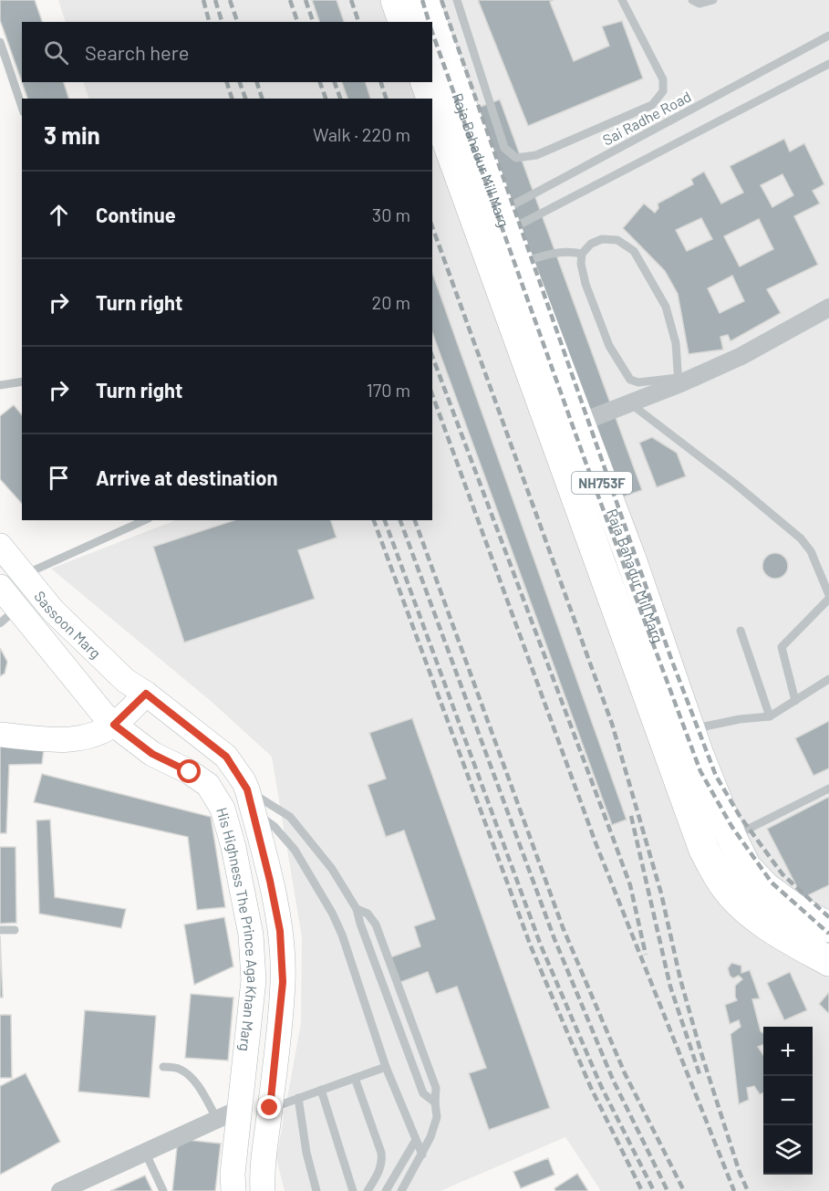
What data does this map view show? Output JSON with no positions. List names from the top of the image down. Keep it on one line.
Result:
{"streets":{"highway":["Raja Bahadur Mill Marg","NH753F"],"main road":["Sassoon Marg","His Highness The Prince Aga Khan Marg"],"lane":["Sai Radhe Road"]},"crossings":[["Sai Radhe Road","Raja Bahadur Mill Marg"],["Sassoon Marg","His Highness The Prince Aga Khan Marg"]],"page":{"search":"Search here","heading":["3 min","Walk · 220 m"],"list":[["Continue","30 m"],["Turn right","20 m"],["Turn right","170 m"],"Arrive at destination"],"map_buttons":["+","−"]}}
